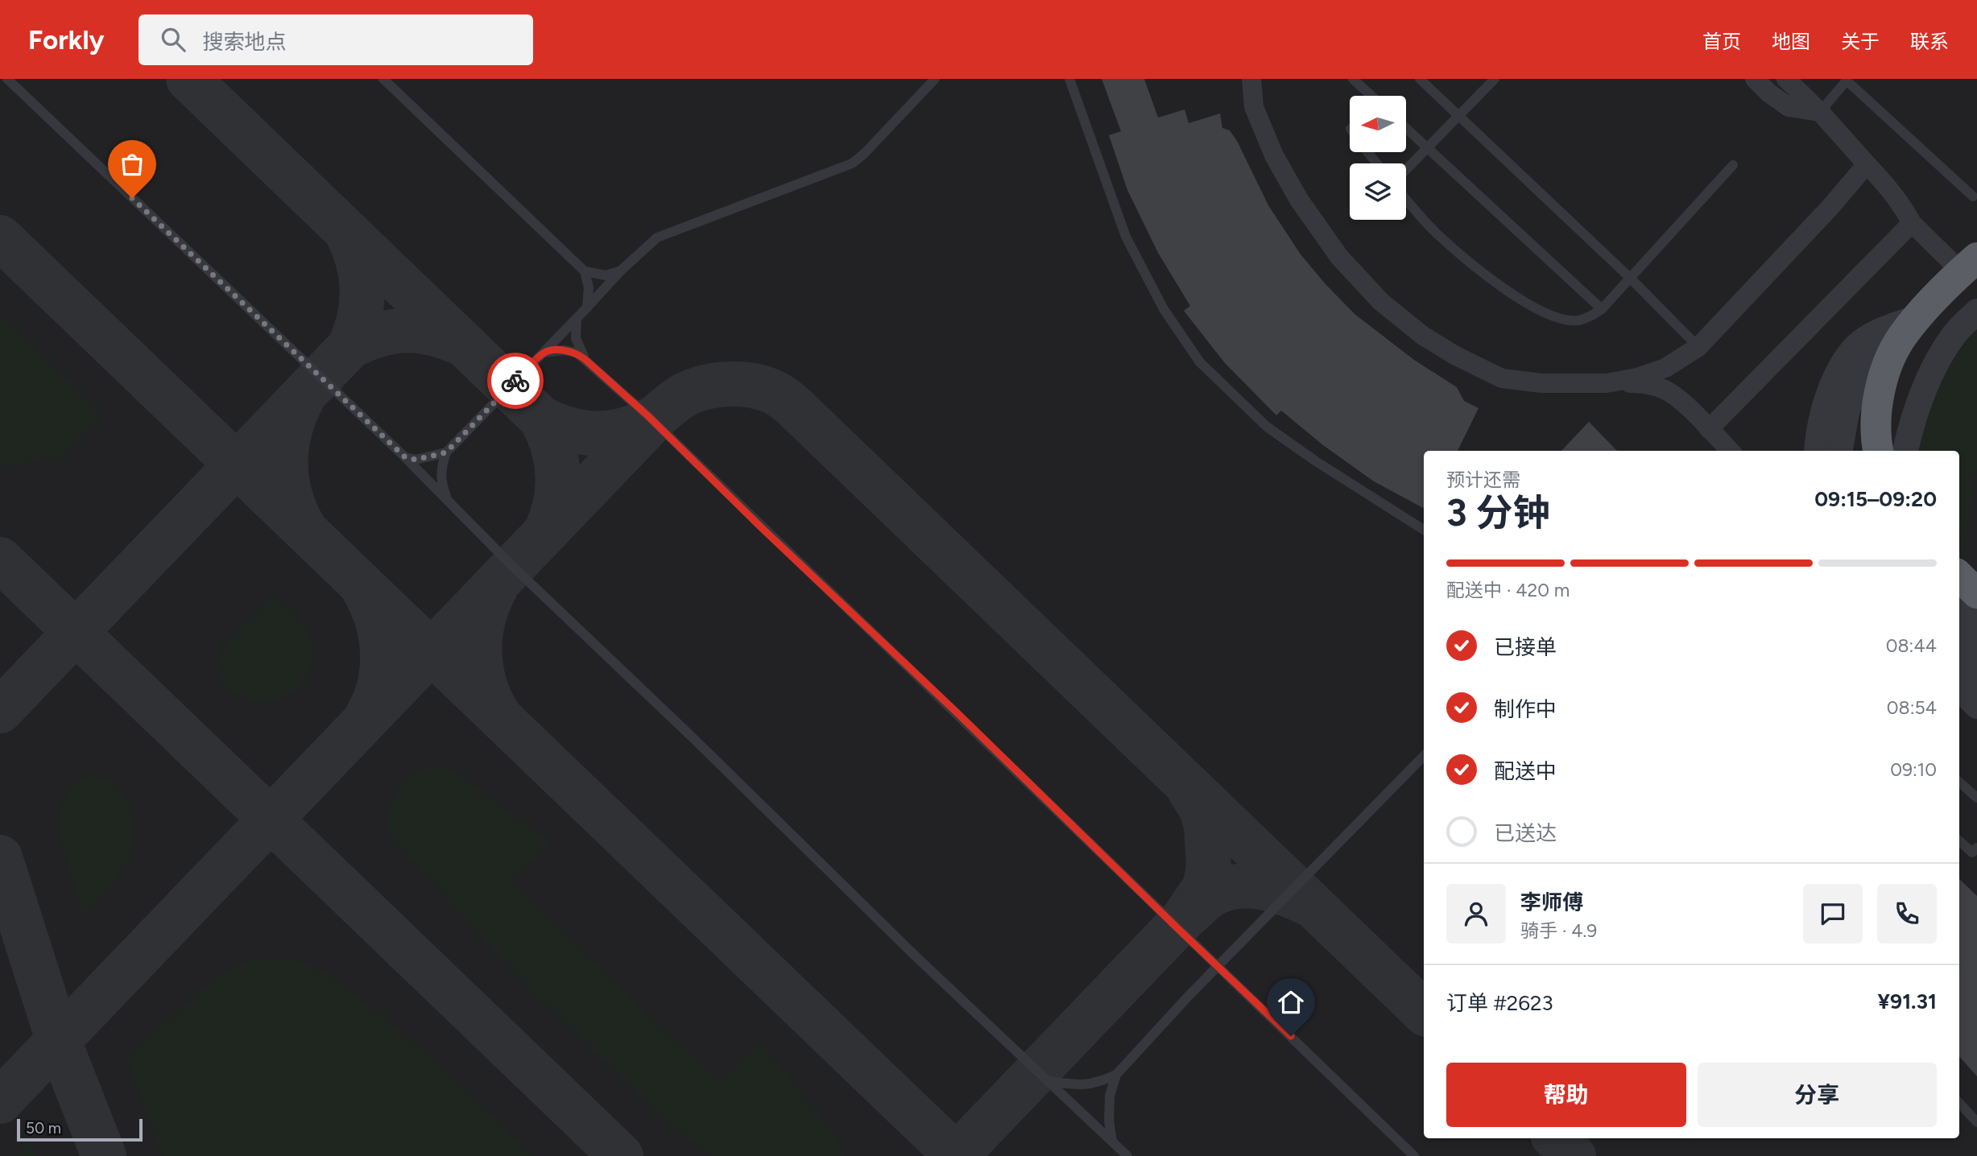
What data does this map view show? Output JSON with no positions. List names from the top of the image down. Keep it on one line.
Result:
{"scale_bar":"50 m","north":"left","page":{"header":"Forkly","search":"搜索地点","nav":["首页","地图","关于","联系"],"heading":["3 分钟","预计还需","09:15–09:20"],"panel":["李师傅","骑手 · 4.9","订单 #2623","¥91.31"],"bar":"配送中 · 420 m","list":[["已接单","08:44"],["制作中","08:54"],["配送中","09:10"],"已送达"],"buttons":["帮助","分享"],"scale":"50 m"}}
